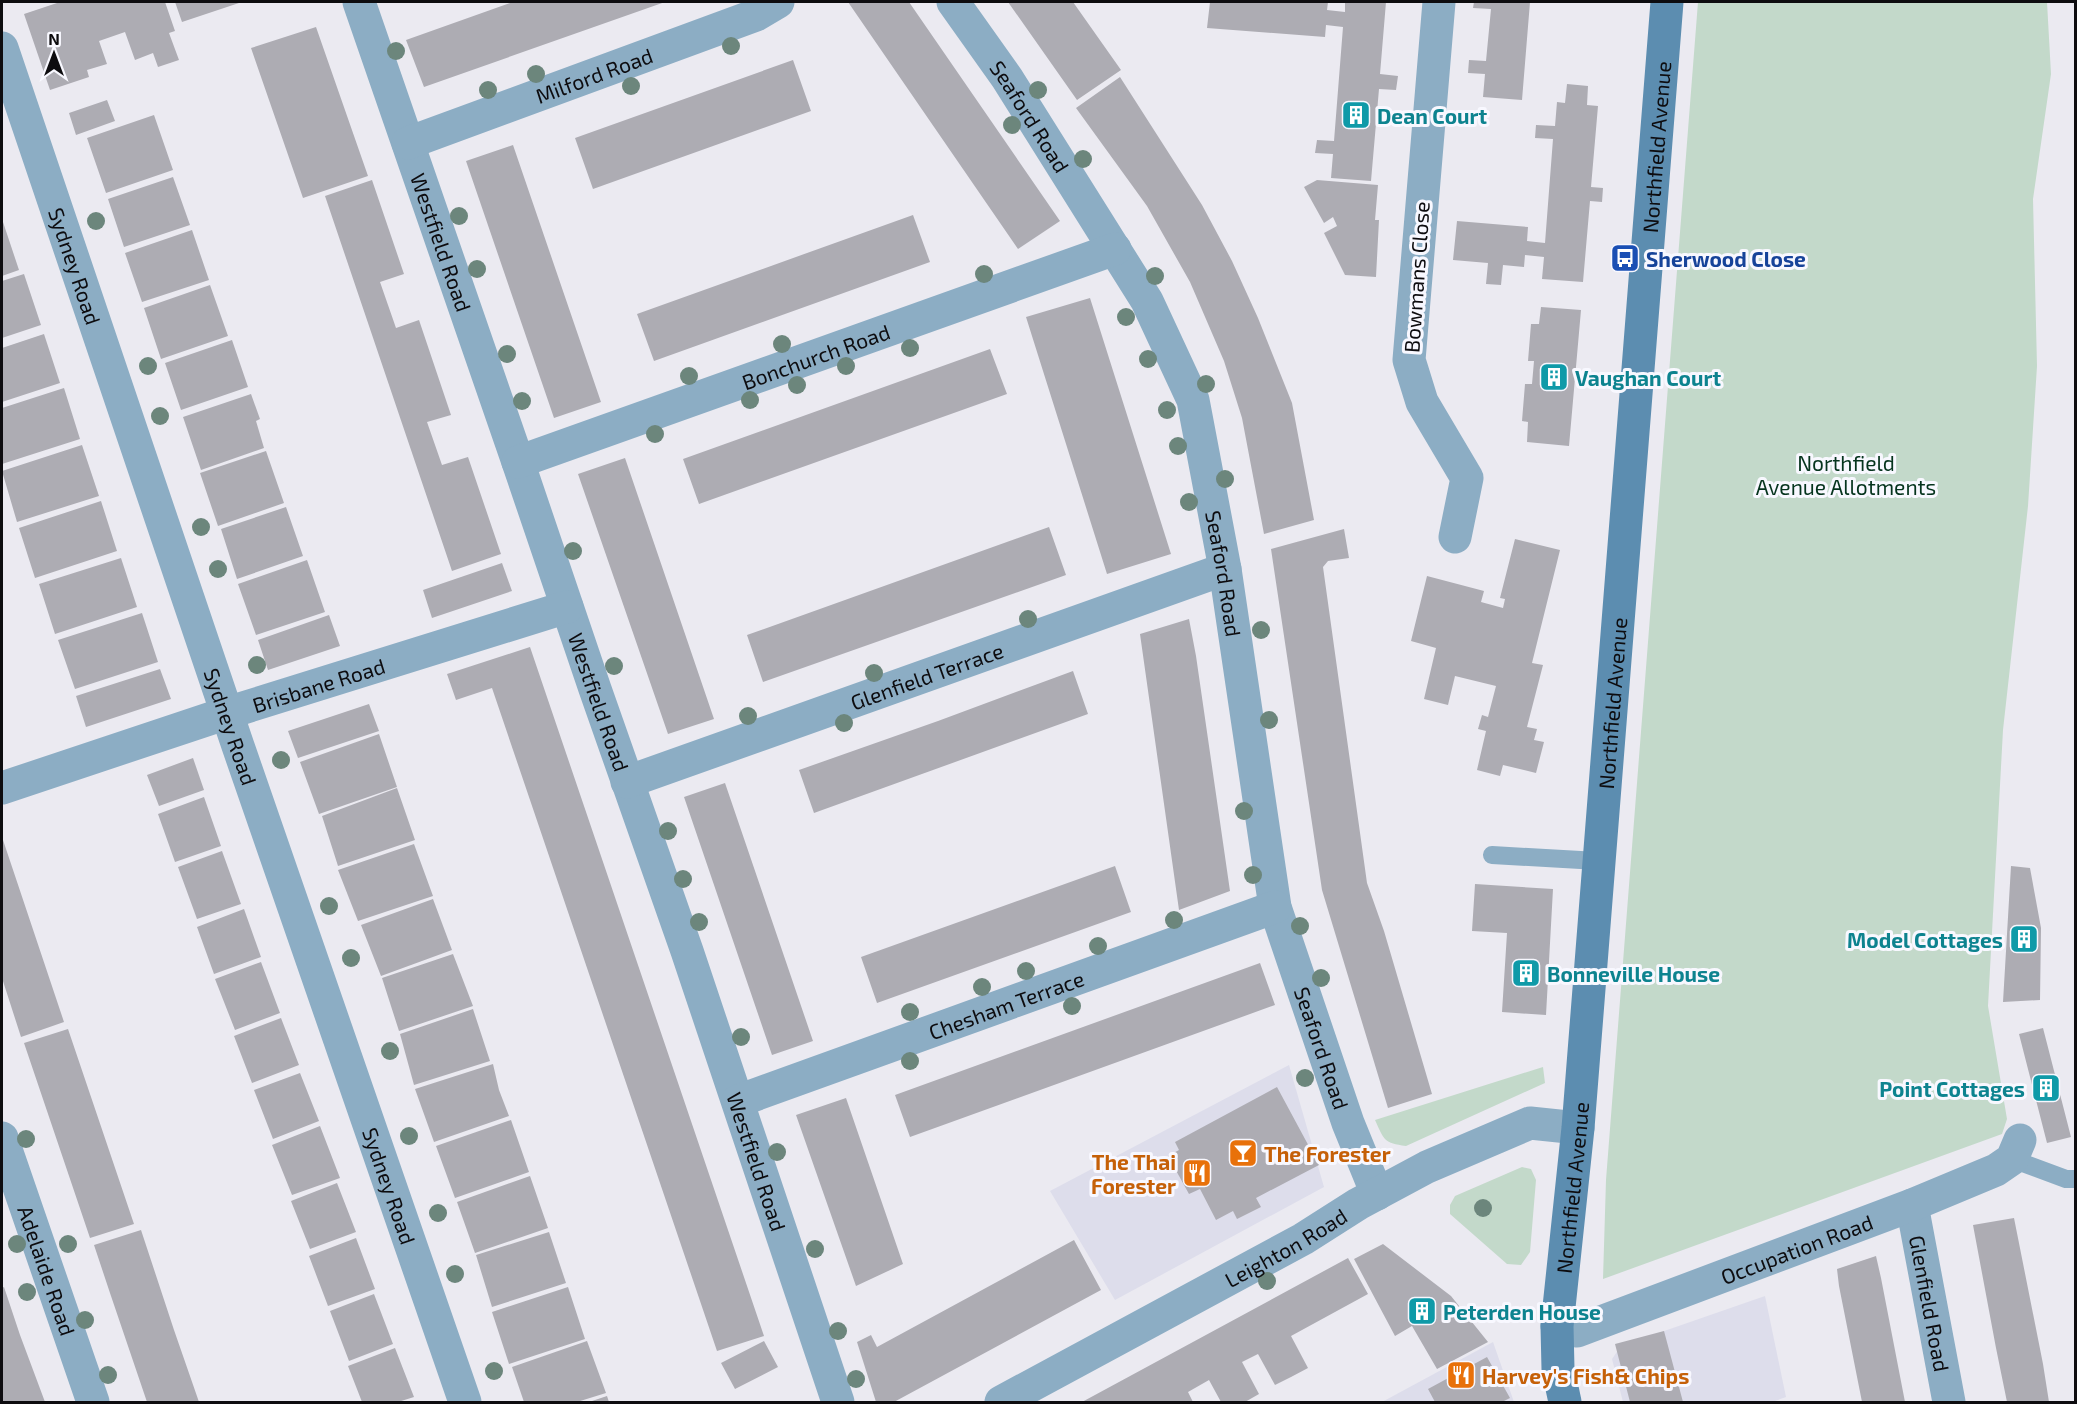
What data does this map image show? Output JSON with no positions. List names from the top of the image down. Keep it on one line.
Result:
{"streets":{"main road":["Northfield Avenue"],"street":["Milford Road","Seaford Road","Westfield Road","Sydney Road","Bowmans Close","Bonchurch Road","Glenfield Terrace","Brisbane Road","Chesham Terrace","Leighton Road","Occupation Road","Adelaide Road","Glenfield Road"]},"crossings":[["Milford Road","Westfield Road"],["Seaford Road","Bonchurch Road"],["Seaford Road","Glenfield Terrace"],["Seaford Road","Chesham Terrace"],["Seaford Road","Leighton Road"],["Northfield Avenue","Leighton Road"],["Northfield Avenue","Occupation Road"],["Westfield Road","Bonchurch Road"],["Westfield Road","Glenfield Terrace"],["Westfield Road","Brisbane Road"],["Westfield Road","Chesham Terrace"],["Sydney Road","Brisbane Road"],["Occupation Road","Glenfield Road"]],"parks":["Northfield Avenue Allotments"],"places":{"building":["Dean Court","Vaughan Court","Model Cottages","Bonneville House","Point Cottages","Peterden House"],"bus stop":["Sherwood Close"],"bar":["The Forester"],"restaurant":["The Thai Forester","Harvey's Fish& Chips"]},"north":"top"}
